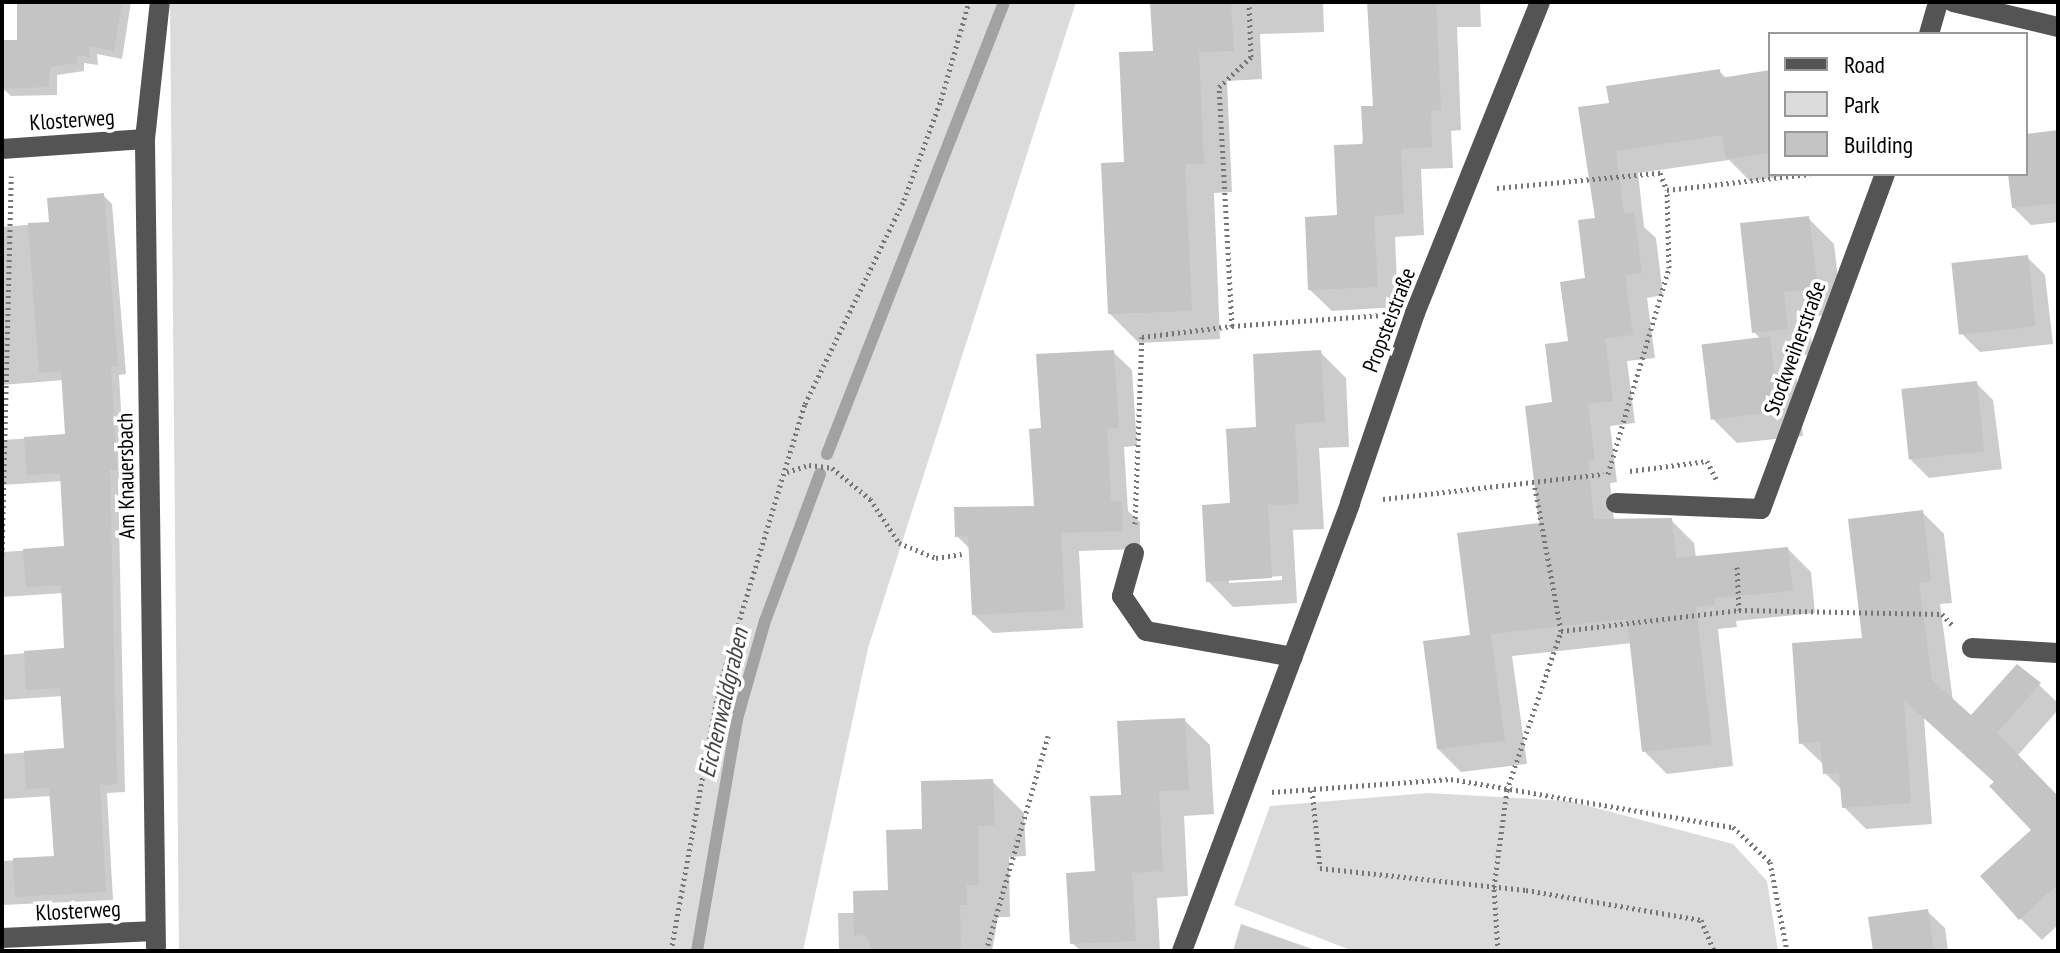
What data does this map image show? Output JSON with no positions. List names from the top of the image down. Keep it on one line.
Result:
{"streets":{"street":["Klosterweg","Propsteistraße","Stockweiherstraße","Am Knauersbach"]},"crossings":[["Klosterweg","Am Knauersbach"]],"water":["Eichenwaldgraben"],"legend":["Road","Park","Building"]}
